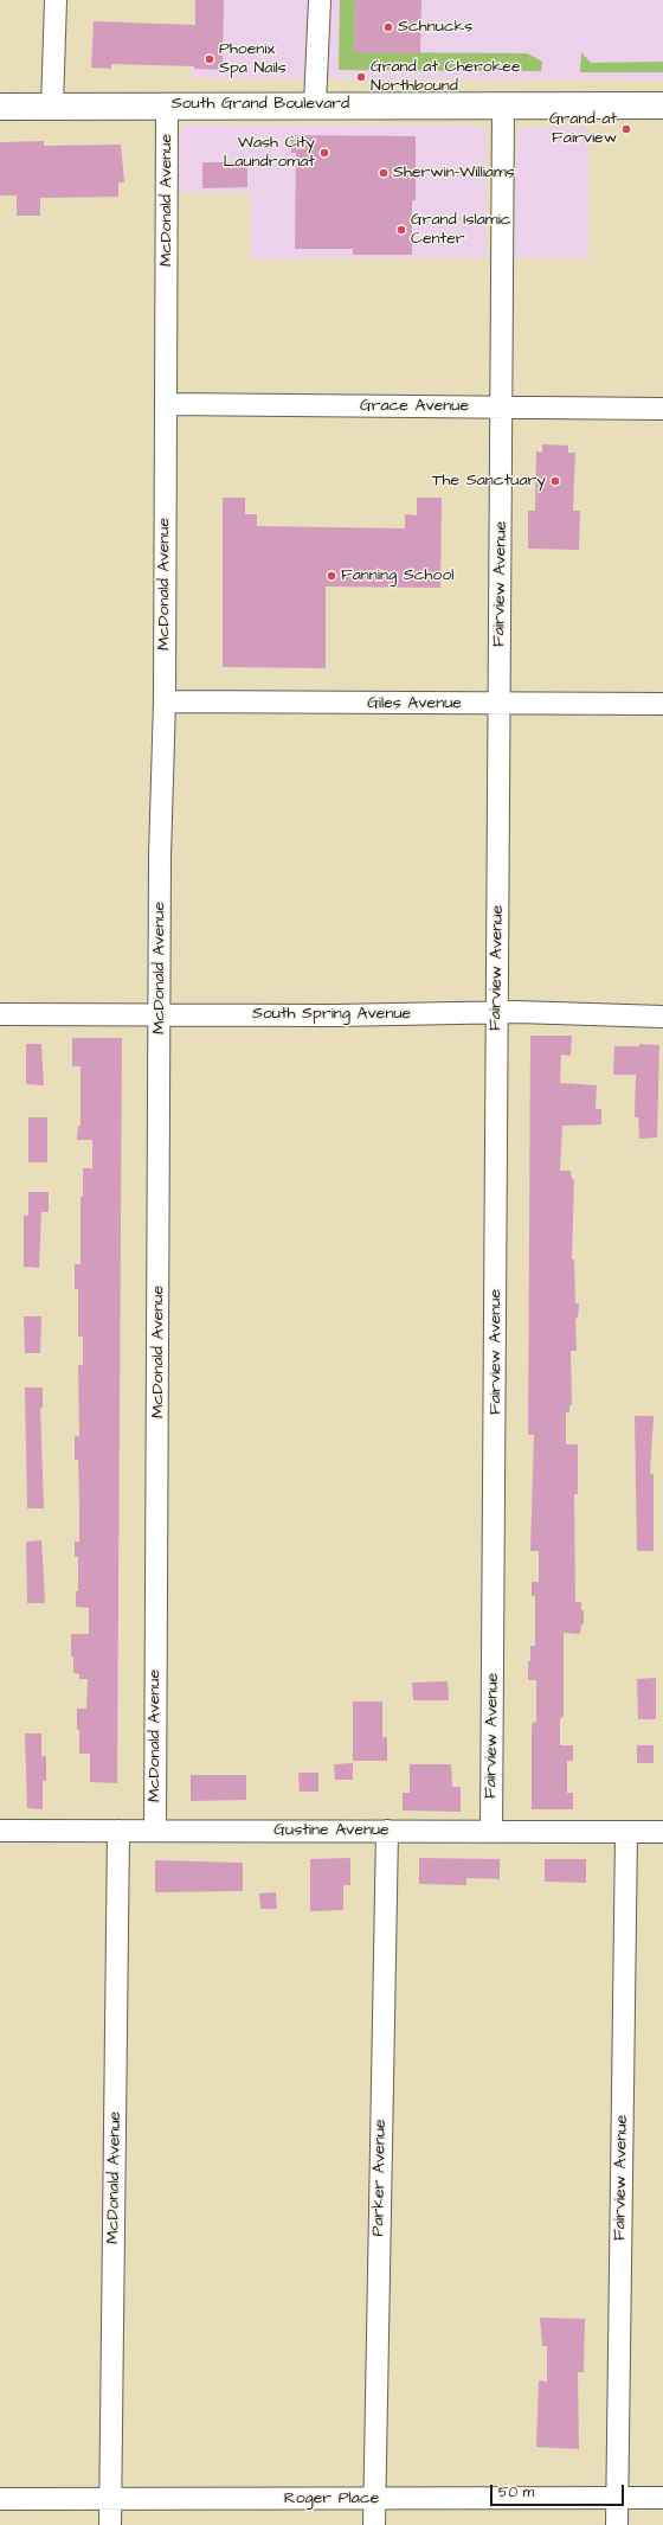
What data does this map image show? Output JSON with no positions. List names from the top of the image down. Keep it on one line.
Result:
{"streets":{"main road":["South Grand Boulevard"],"street":["McDonald Avenue","Grace Avenue","Fairview Avenue","Giles Avenue","South Spring Avenue","Gustine Avenue","Parker Avenue","Roger Place"]},"crossings":[["South Grand Boulevard","McDonald Avenue"],["South Grand Boulevard","Fairview Avenue"],["McDonald Avenue","Grace Avenue"],["McDonald Avenue","Giles Avenue"],["McDonald Avenue","South Spring Avenue"],["McDonald Avenue","Gustine Avenue"],["McDonald Avenue","Roger Place"],["Grace Avenue","Fairview Avenue"],["Fairview Avenue","Giles Avenue"],["Fairview Avenue","South Spring Avenue"],["Fairview Avenue","Gustine Avenue"],["Fairview Avenue","Roger Place"],["Gustine Avenue","Parker Avenue"],["Parker Avenue","Roger Place"]],"places":["Schnucks","Phoenix Spa Nails","Grand at Cherokee Northbound","Grand at Fairview","Wash City Laundromat","Sherwin-Williams","Grand Islamic Center","The Sanctuary","Fanning School"],"scale_bar":"50 m"}
